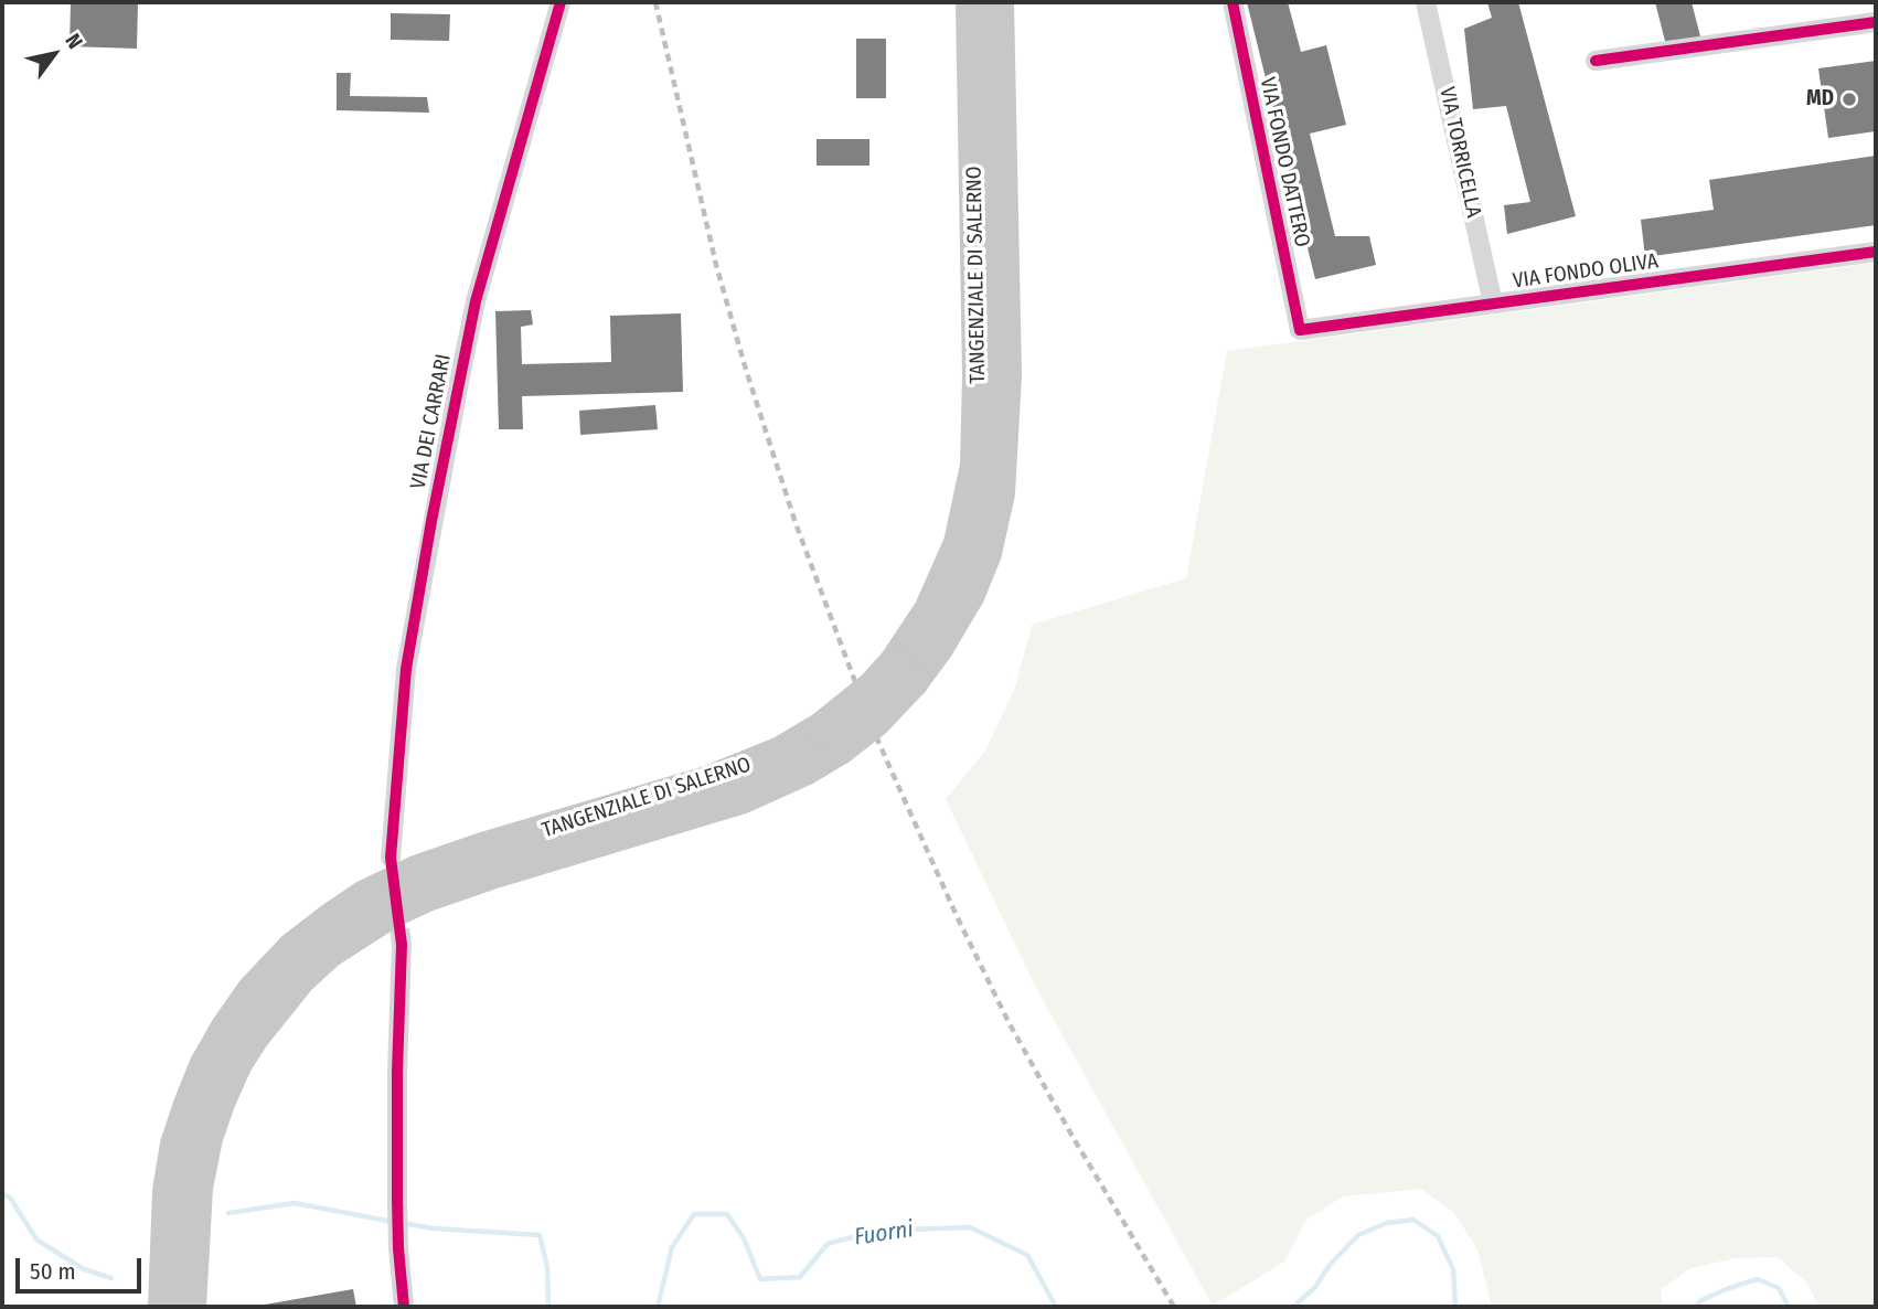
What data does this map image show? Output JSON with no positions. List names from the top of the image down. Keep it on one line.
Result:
{"streets":{"highway":["TANGENZIALE DI SALERNO"],"street":["VIA TORRICELLA","VIA FONDO DATTERO","VIA FONDO OLIVA","VIA DEI CARRARI"]},"crossings":[["VIA TORRICELLA","VIA FONDO OLIVA"],["VIA FONDO DATTERO","VIA FONDO OLIVA"]],"water":["Fuorni"],"places":["MD"],"scale_bar":"50 m","north":"top right"}
